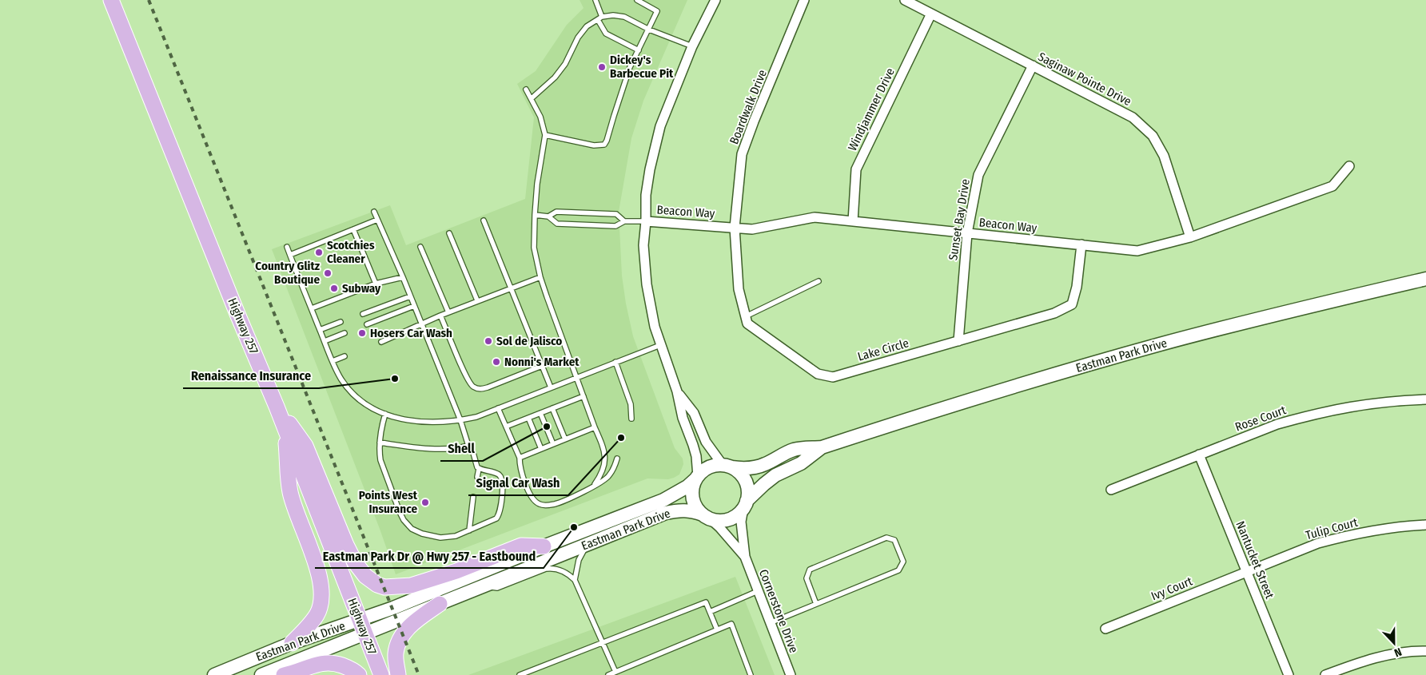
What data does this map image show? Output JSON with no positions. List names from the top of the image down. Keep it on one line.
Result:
{"streets":{"main road":["Highway 257"],"street":["Saginaw Pointe Drive","Boardwalk Drive","Windjammer Drive","Beacon Way","Sunset Bay Drive","Lake Circle","Eastman Park Drive","Rose Court","Tulip Court","Nantucket Street","Ivy Court","Cornerstone Drive"]},"crossings":[["Saginaw Pointe Drive","Windjammer Drive"],["Saginaw Pointe Drive","Beacon Way"],["Saginaw Pointe Drive","Sunset Bay Drive"],["Boardwalk Drive","Beacon Way"],["Boardwalk Drive","Lake Circle"],["Windjammer Drive","Beacon Way"],["Beacon Way","Sunset Bay Drive"],["Beacon Way","Lake Circle"],["Sunset Bay Drive","Lake Circle"],["Highway 257","Eastman Park Drive"],["Eastman Park Drive","Cornerstone Drive"],["Rose Court","Nantucket Street"],["Tulip Court","Nantucket Street"],["Tulip Court","Ivy Court"],["Nantucket Street","Ivy Court"]],"places":["Dickey's Barbecue Pit","Scotchies Cleaner","Country Glitz Boutique","Subway","Hosers Car Wash","Sol de Jalisco","Nonni's Market","Renaissance Insurance","Shell","Signal Car Wash","Points West Insurance","Eastman Park Dr @ Hwy 257 - Eastbound"],"north":"bottom"}
